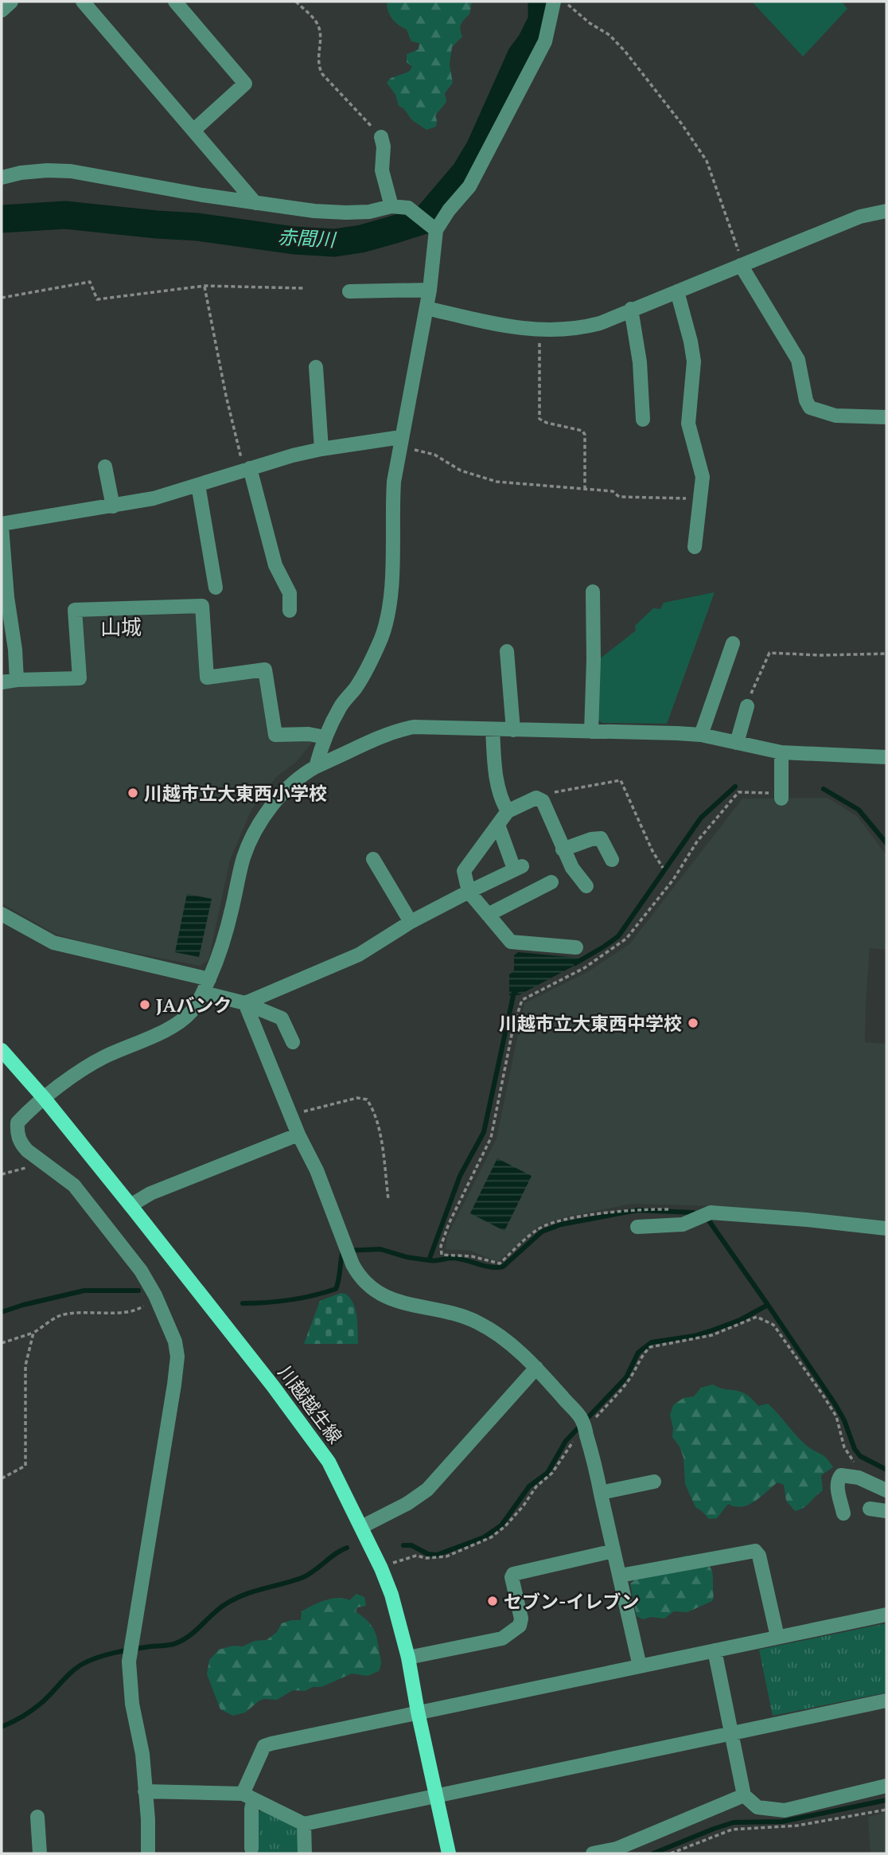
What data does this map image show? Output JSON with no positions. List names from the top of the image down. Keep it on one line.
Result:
{"streets":{"main road":["川越越生線"]},"districts":["山城"],"water":["赤間川"],"places":["川越市立大東西小学校","JAバンク","川越市立大東西中学校","セブン-イレブン"]}
